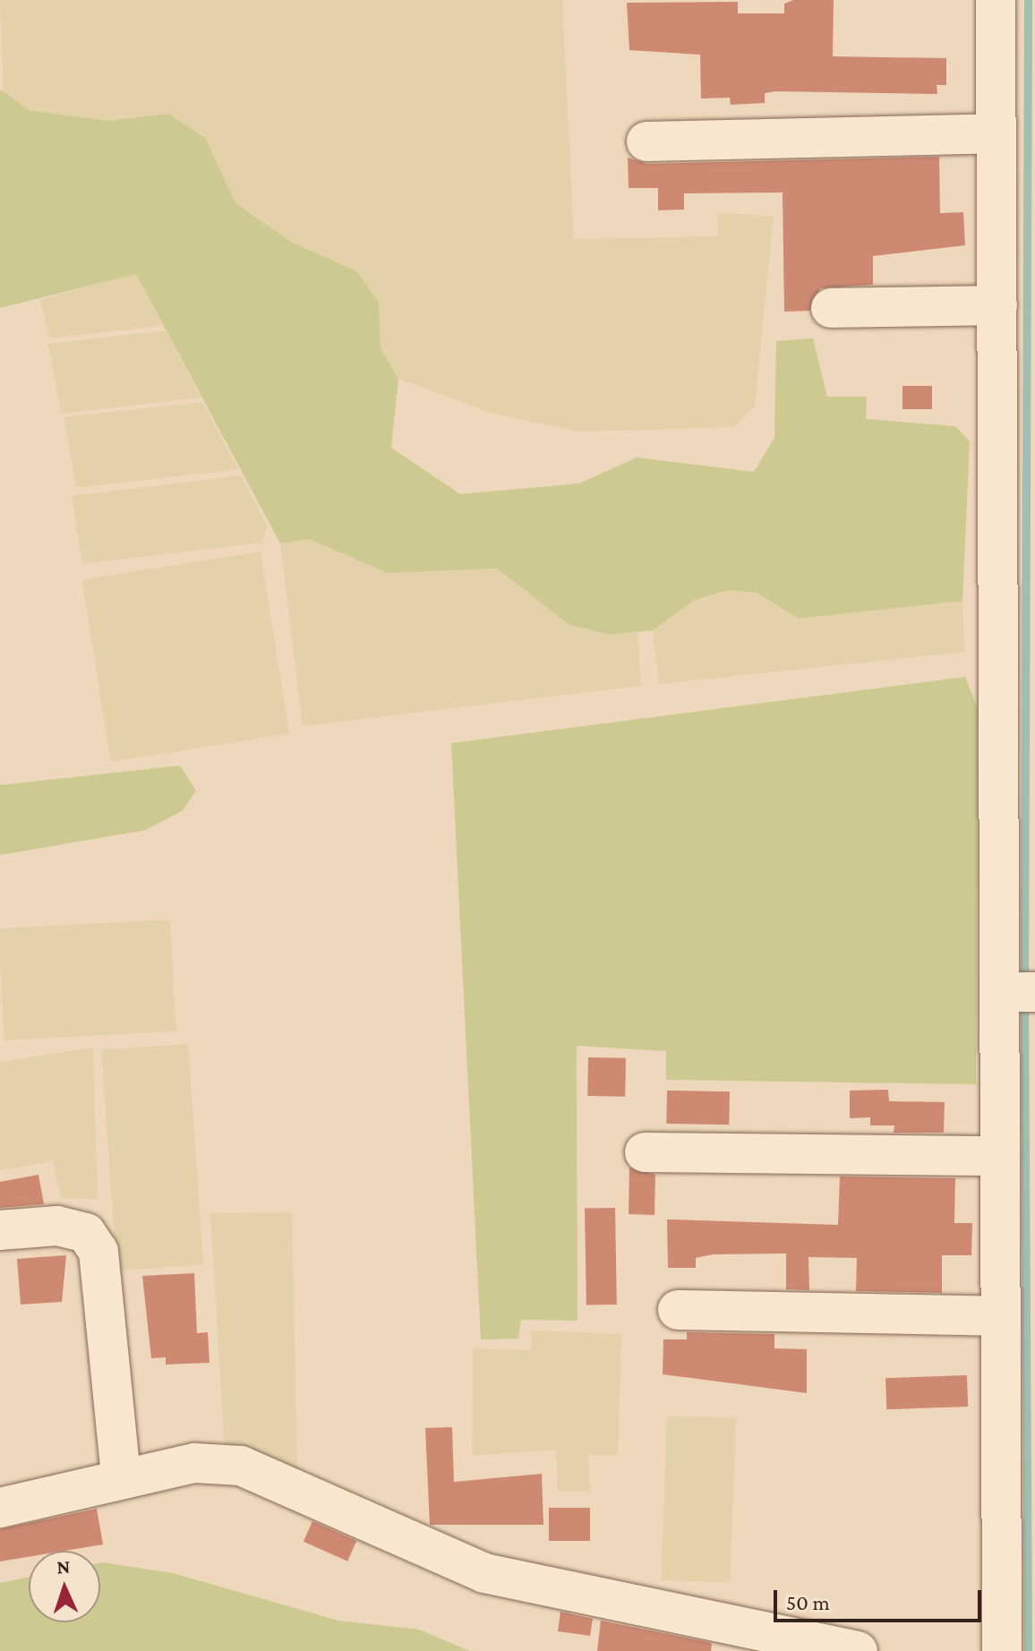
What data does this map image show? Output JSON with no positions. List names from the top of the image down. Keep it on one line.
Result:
{"scale_bar":"50 m","north":"top"}
